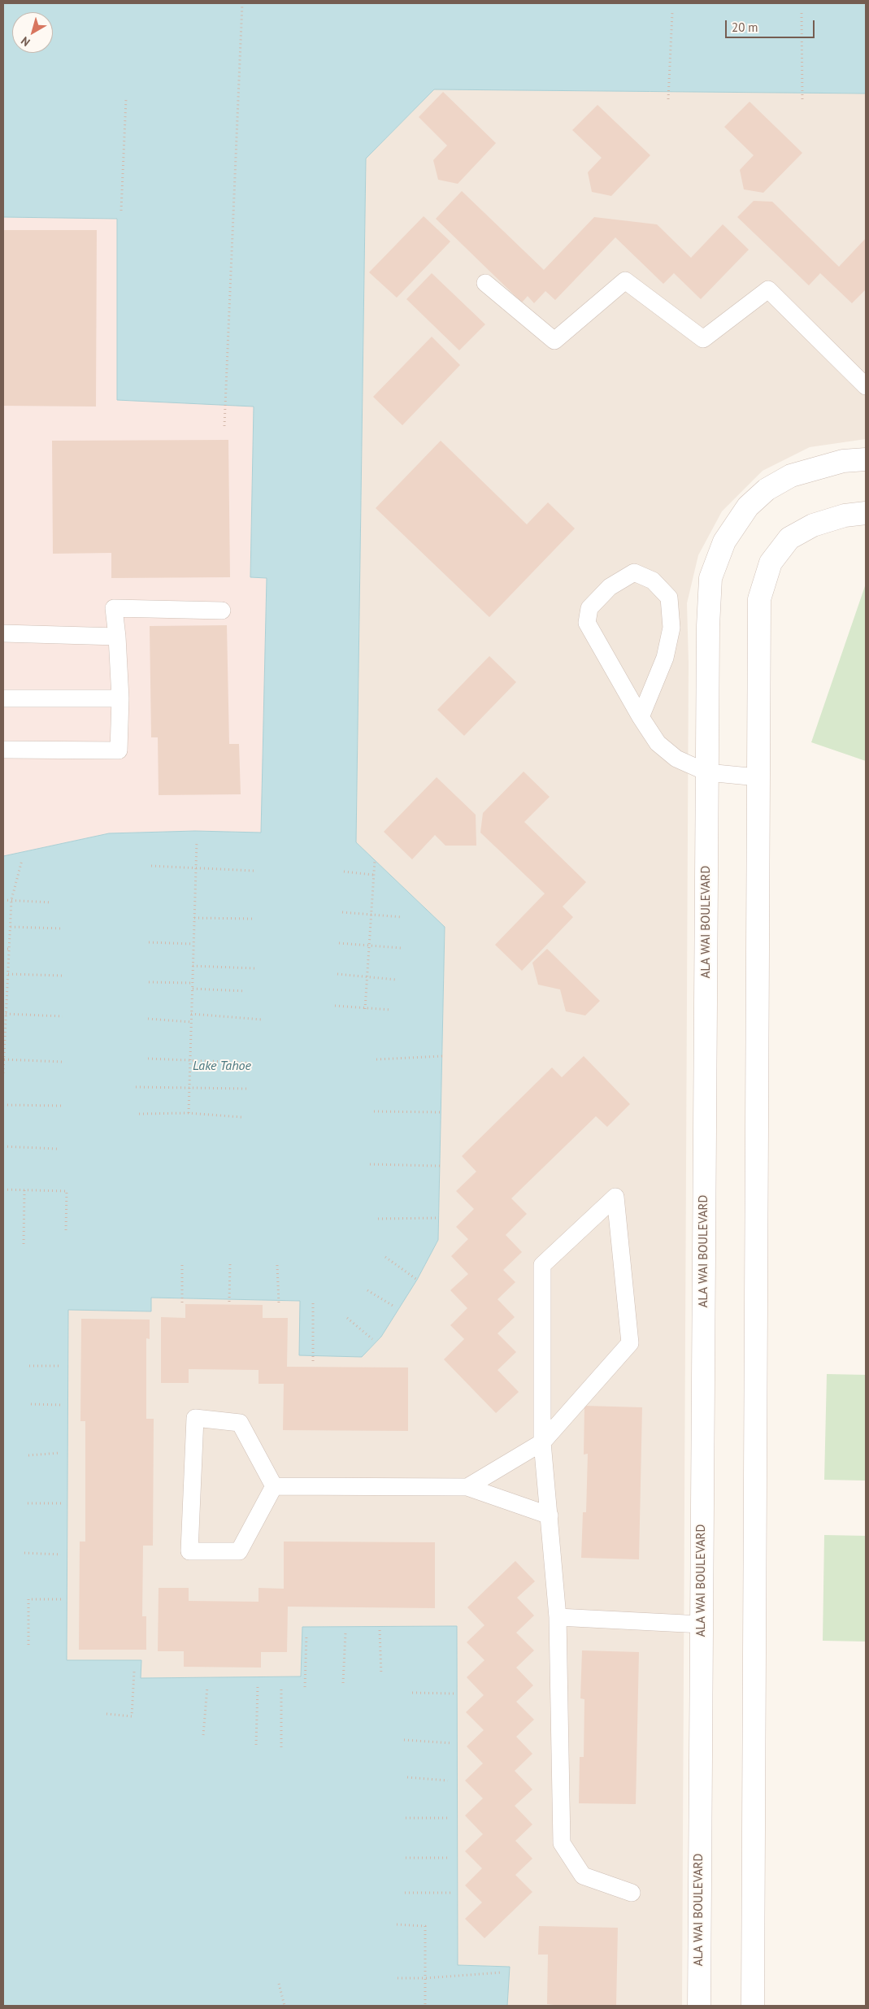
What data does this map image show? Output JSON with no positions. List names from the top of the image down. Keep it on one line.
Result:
{"streets":{"street":["ALA WAI BOULEVARD"]},"water":["Lake Tahoe"],"scale_bar":"20 m","north":"bottom left"}
